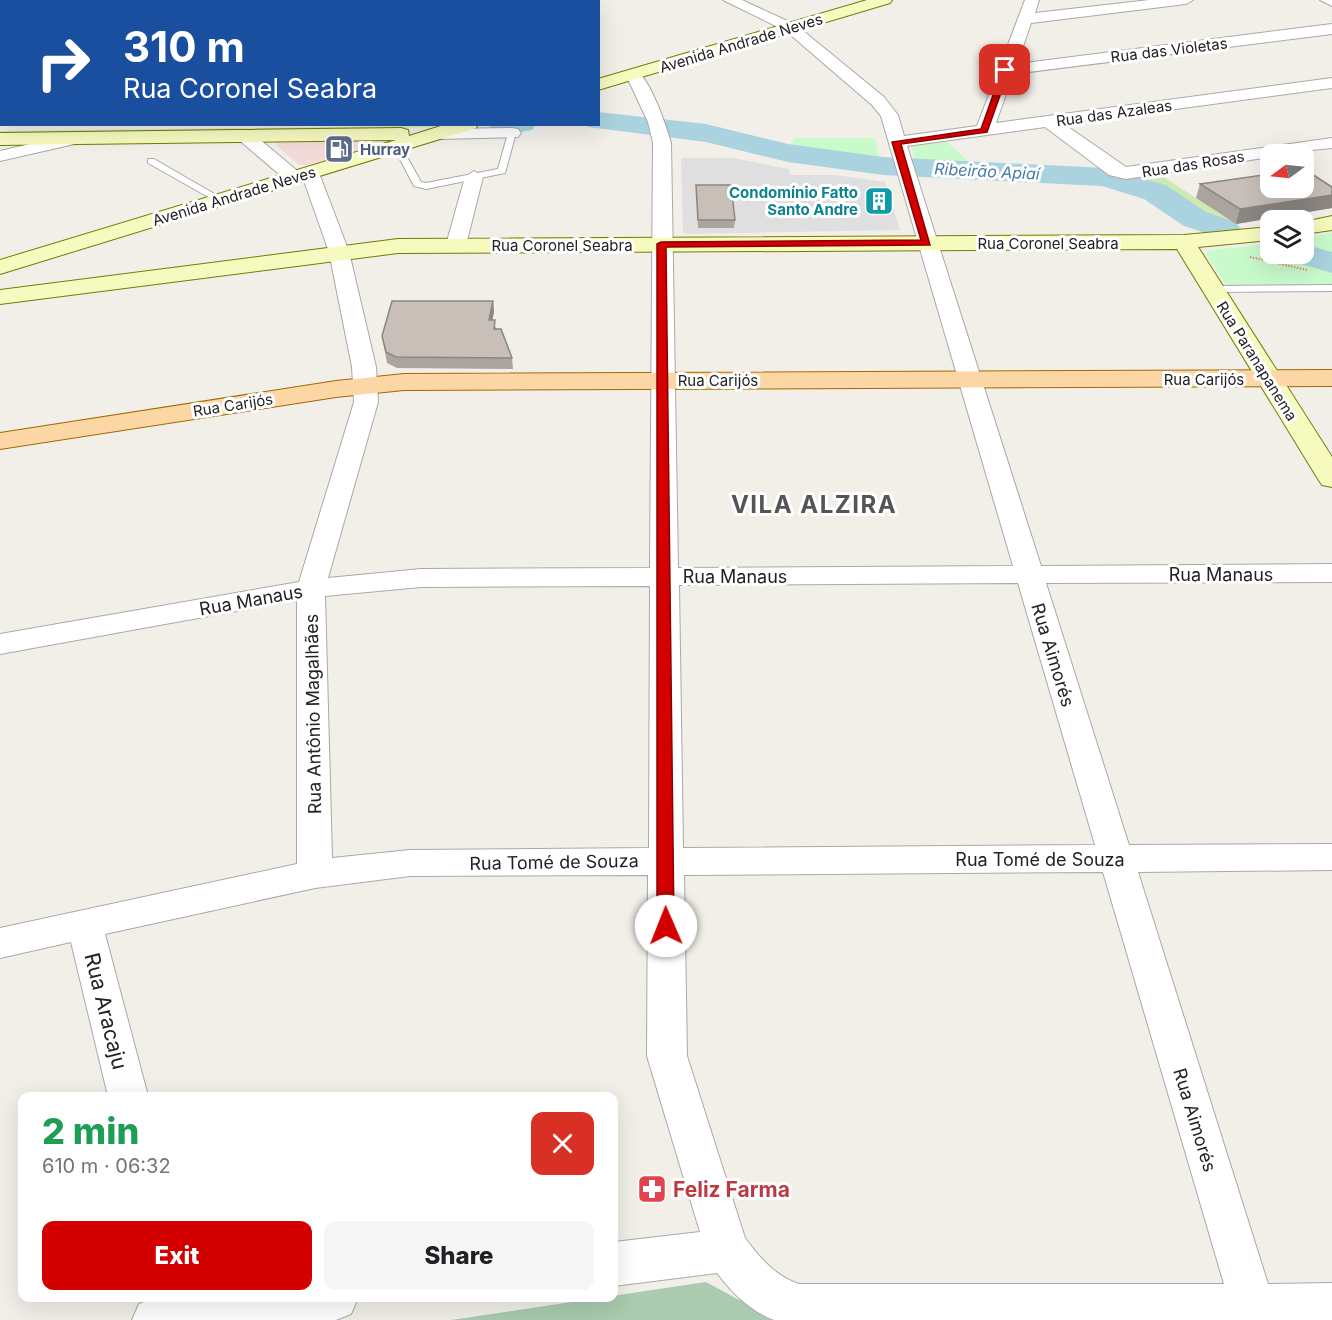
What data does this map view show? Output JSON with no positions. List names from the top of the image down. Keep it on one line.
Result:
{"streets":{"main road":["Rua Carijós"],"street":["Avenida Andrade Neves","Rua das Violetas","Rua das Azaleas","Rua das Rosas","Rua Coronel Seabra","Rua Paranapanema","Rua Manaus","Rua Aimorés","Rua Antônio Magalhães","Rua Tomé de Souza","Rua Aracaju"]},"crossings":[["Avenida Andrade Neves","Rua Aimorés"],["Avenida Andrade Neves","Rua Antônio Magalhães"],["Rua das Azaleas","Rua das Rosas"],["Rua das Azaleas","Rua Aimorés"],["Rua Coronel Seabra","Rua Paranapanema"],["Rua Coronel Seabra","Rua Aimorés"],["Rua Coronel Seabra","Rua Antônio Magalhães"],["Rua Paranapanema","Rua Carijós"],["Rua Carijós","Rua Aimorés"],["Rua Carijós","Rua Antônio Magalhães"],["Rua Manaus","Rua Aimorés"],["Rua Manaus","Rua Antônio Magalhães"],["Rua Aimorés","Rua Tomé de Souza"],["Rua Antônio Magalhães","Rua Tomé de Souza"],["Rua Tomé de Souza","Rua Aracaju"]],"districts":["VILA ALZIRA"],"water":["Ribeirão Apiaí"],"places":{"fuel station":["Hurray"],"building":["Condomínio Fatto Santo Andre"],"pharmacy":["Feliz Farma"]},"north":"left","page":{"turn":["310 m","Rua Coronel Seabra"],"heading":["2 min","610 m · 06:32"],"buttons":["Exit","Share"]}}
